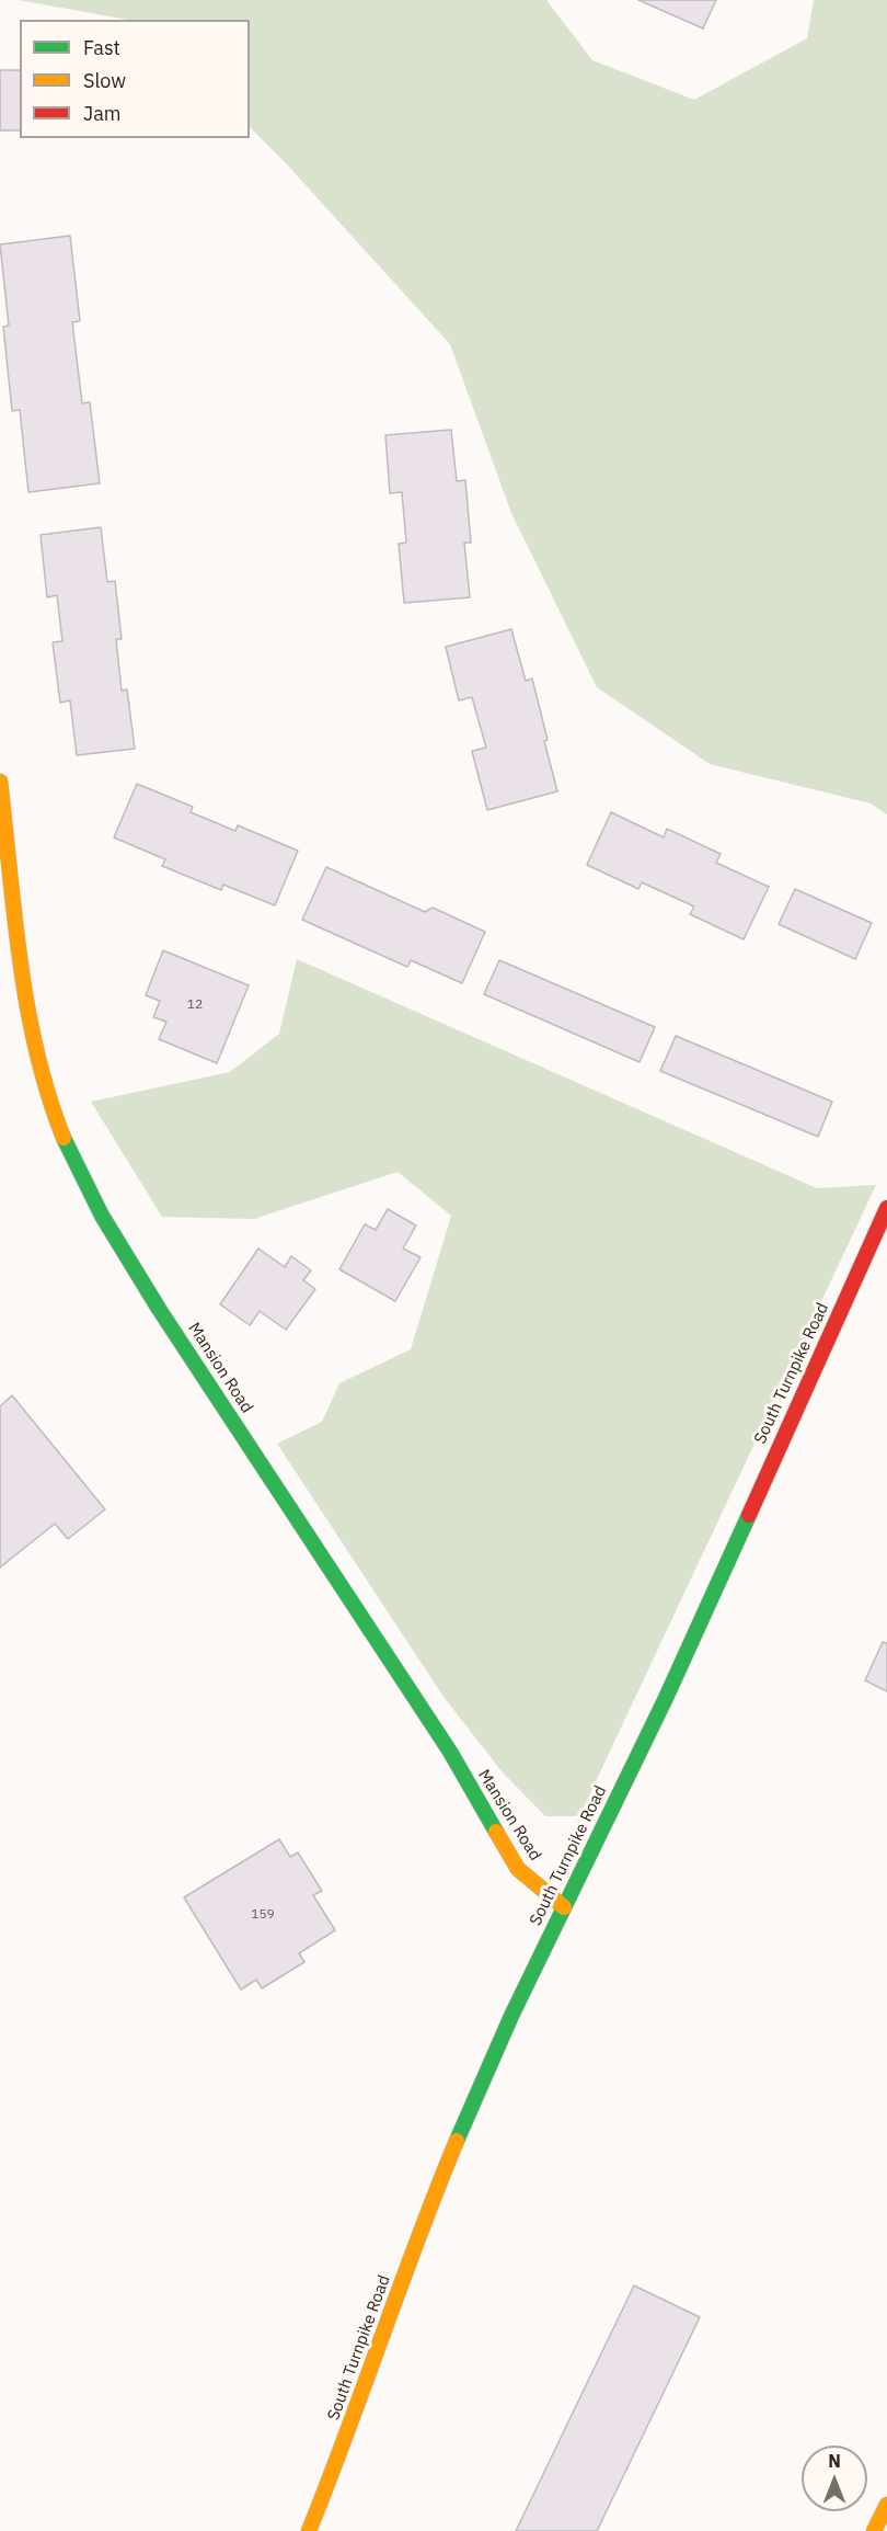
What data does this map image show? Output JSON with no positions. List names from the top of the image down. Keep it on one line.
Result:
{"streets":{"main road":["Mansion Road","South Turnpike Road"]},"crossings":[["Mansion Road","South Turnpike Road"]],"house_numbers":["12","159"],"legend":["Fast","Slow","Jam"],"north":"top"}
